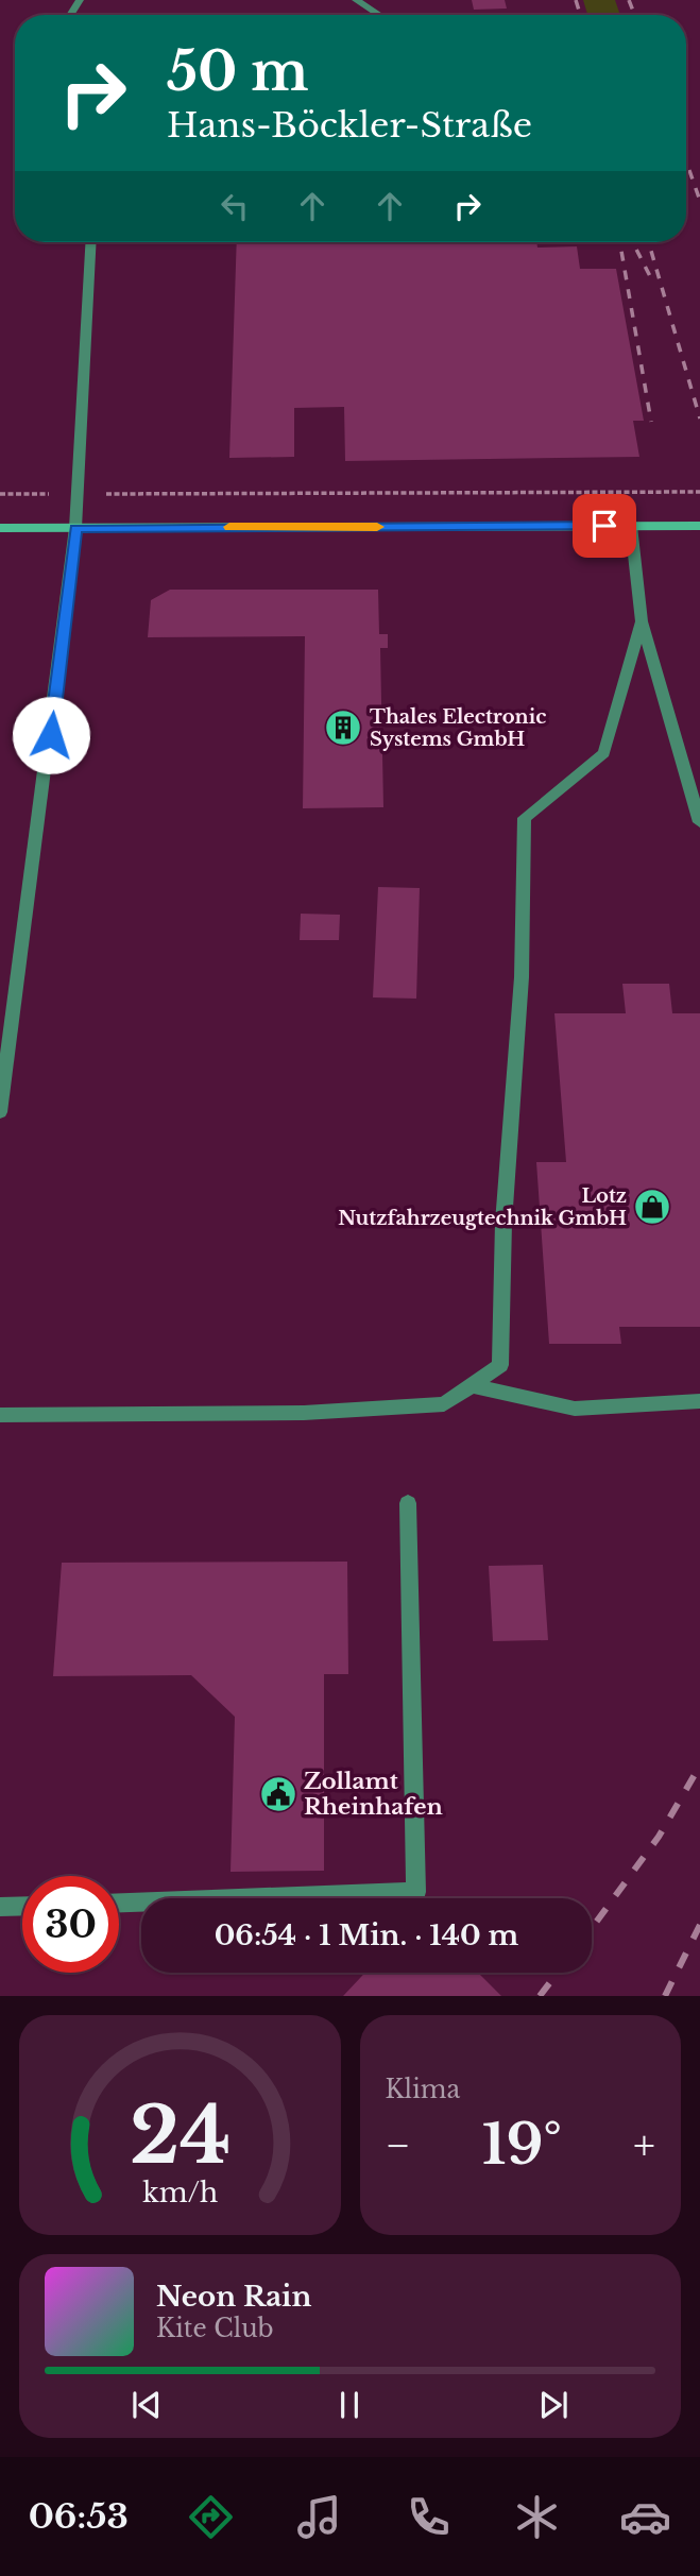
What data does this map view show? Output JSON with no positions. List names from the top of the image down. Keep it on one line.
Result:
{"places":{"building":["Thales Electronic Systems GmbH"],"shop":["Lotz Nutzfahrzeugtechnik GmbH"],"public building":["Zollamt Rheinhafen"]},"page":{"turn":["50 m","Hans-Böckler-Straße"],"limit":"30","trip":"06:54 · 1 Min. · 140 m","tile":"Klima","heat":["−","19°","+"],"song":["Neon Rain","Kite Club"],"tabs":"06:53","gauge":["24","km/h"]}}
